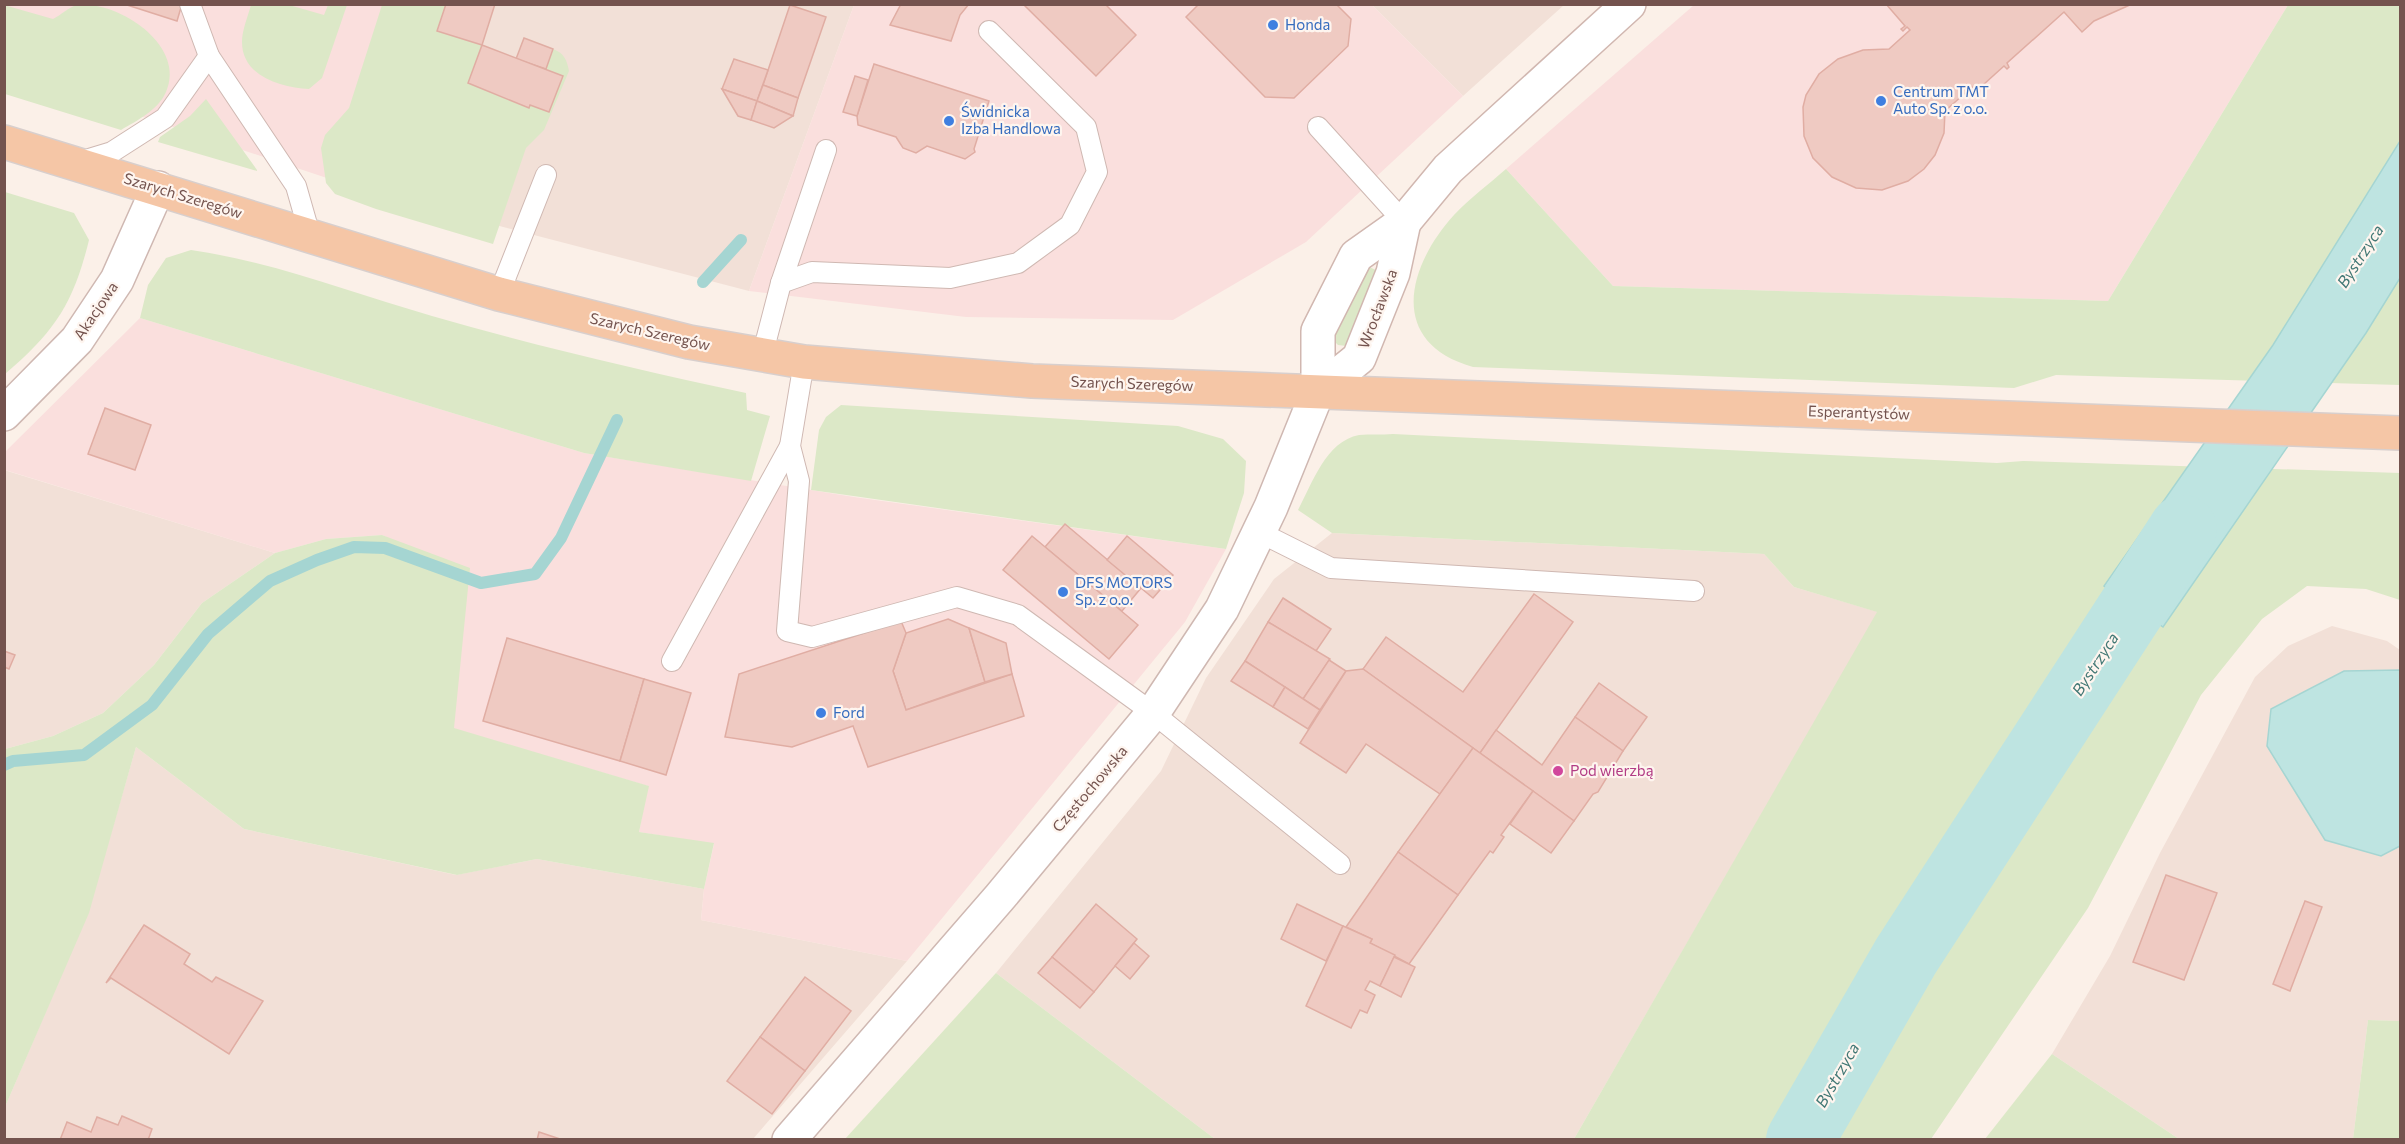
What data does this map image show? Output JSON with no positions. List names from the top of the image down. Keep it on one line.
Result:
{"streets":{"main road":["Szarych Szeregów","Esperantystów"],"street":["Wrocławska","Akacjowa","Częstochowska"]},"crossings":[["Szarych Szeregów","Wrocławska"],["Szarych Szeregów","Akacjowa"],["Szarych Szeregów","Esperantystów"],["Szarych Szeregów","Częstochowska"],["Wrocławska","Esperantystów"],["Wrocławska","Częstochowska"],["Esperantystów","Częstochowska"]],"water":["Bystrzyca"],"places":["Honda","Centrum TMT Auto Sp. z o.o.","Świdnicka Izba Handlowa","DFS MOTORS Sp. z o.o.","Ford","Pod wierzbą"]}
